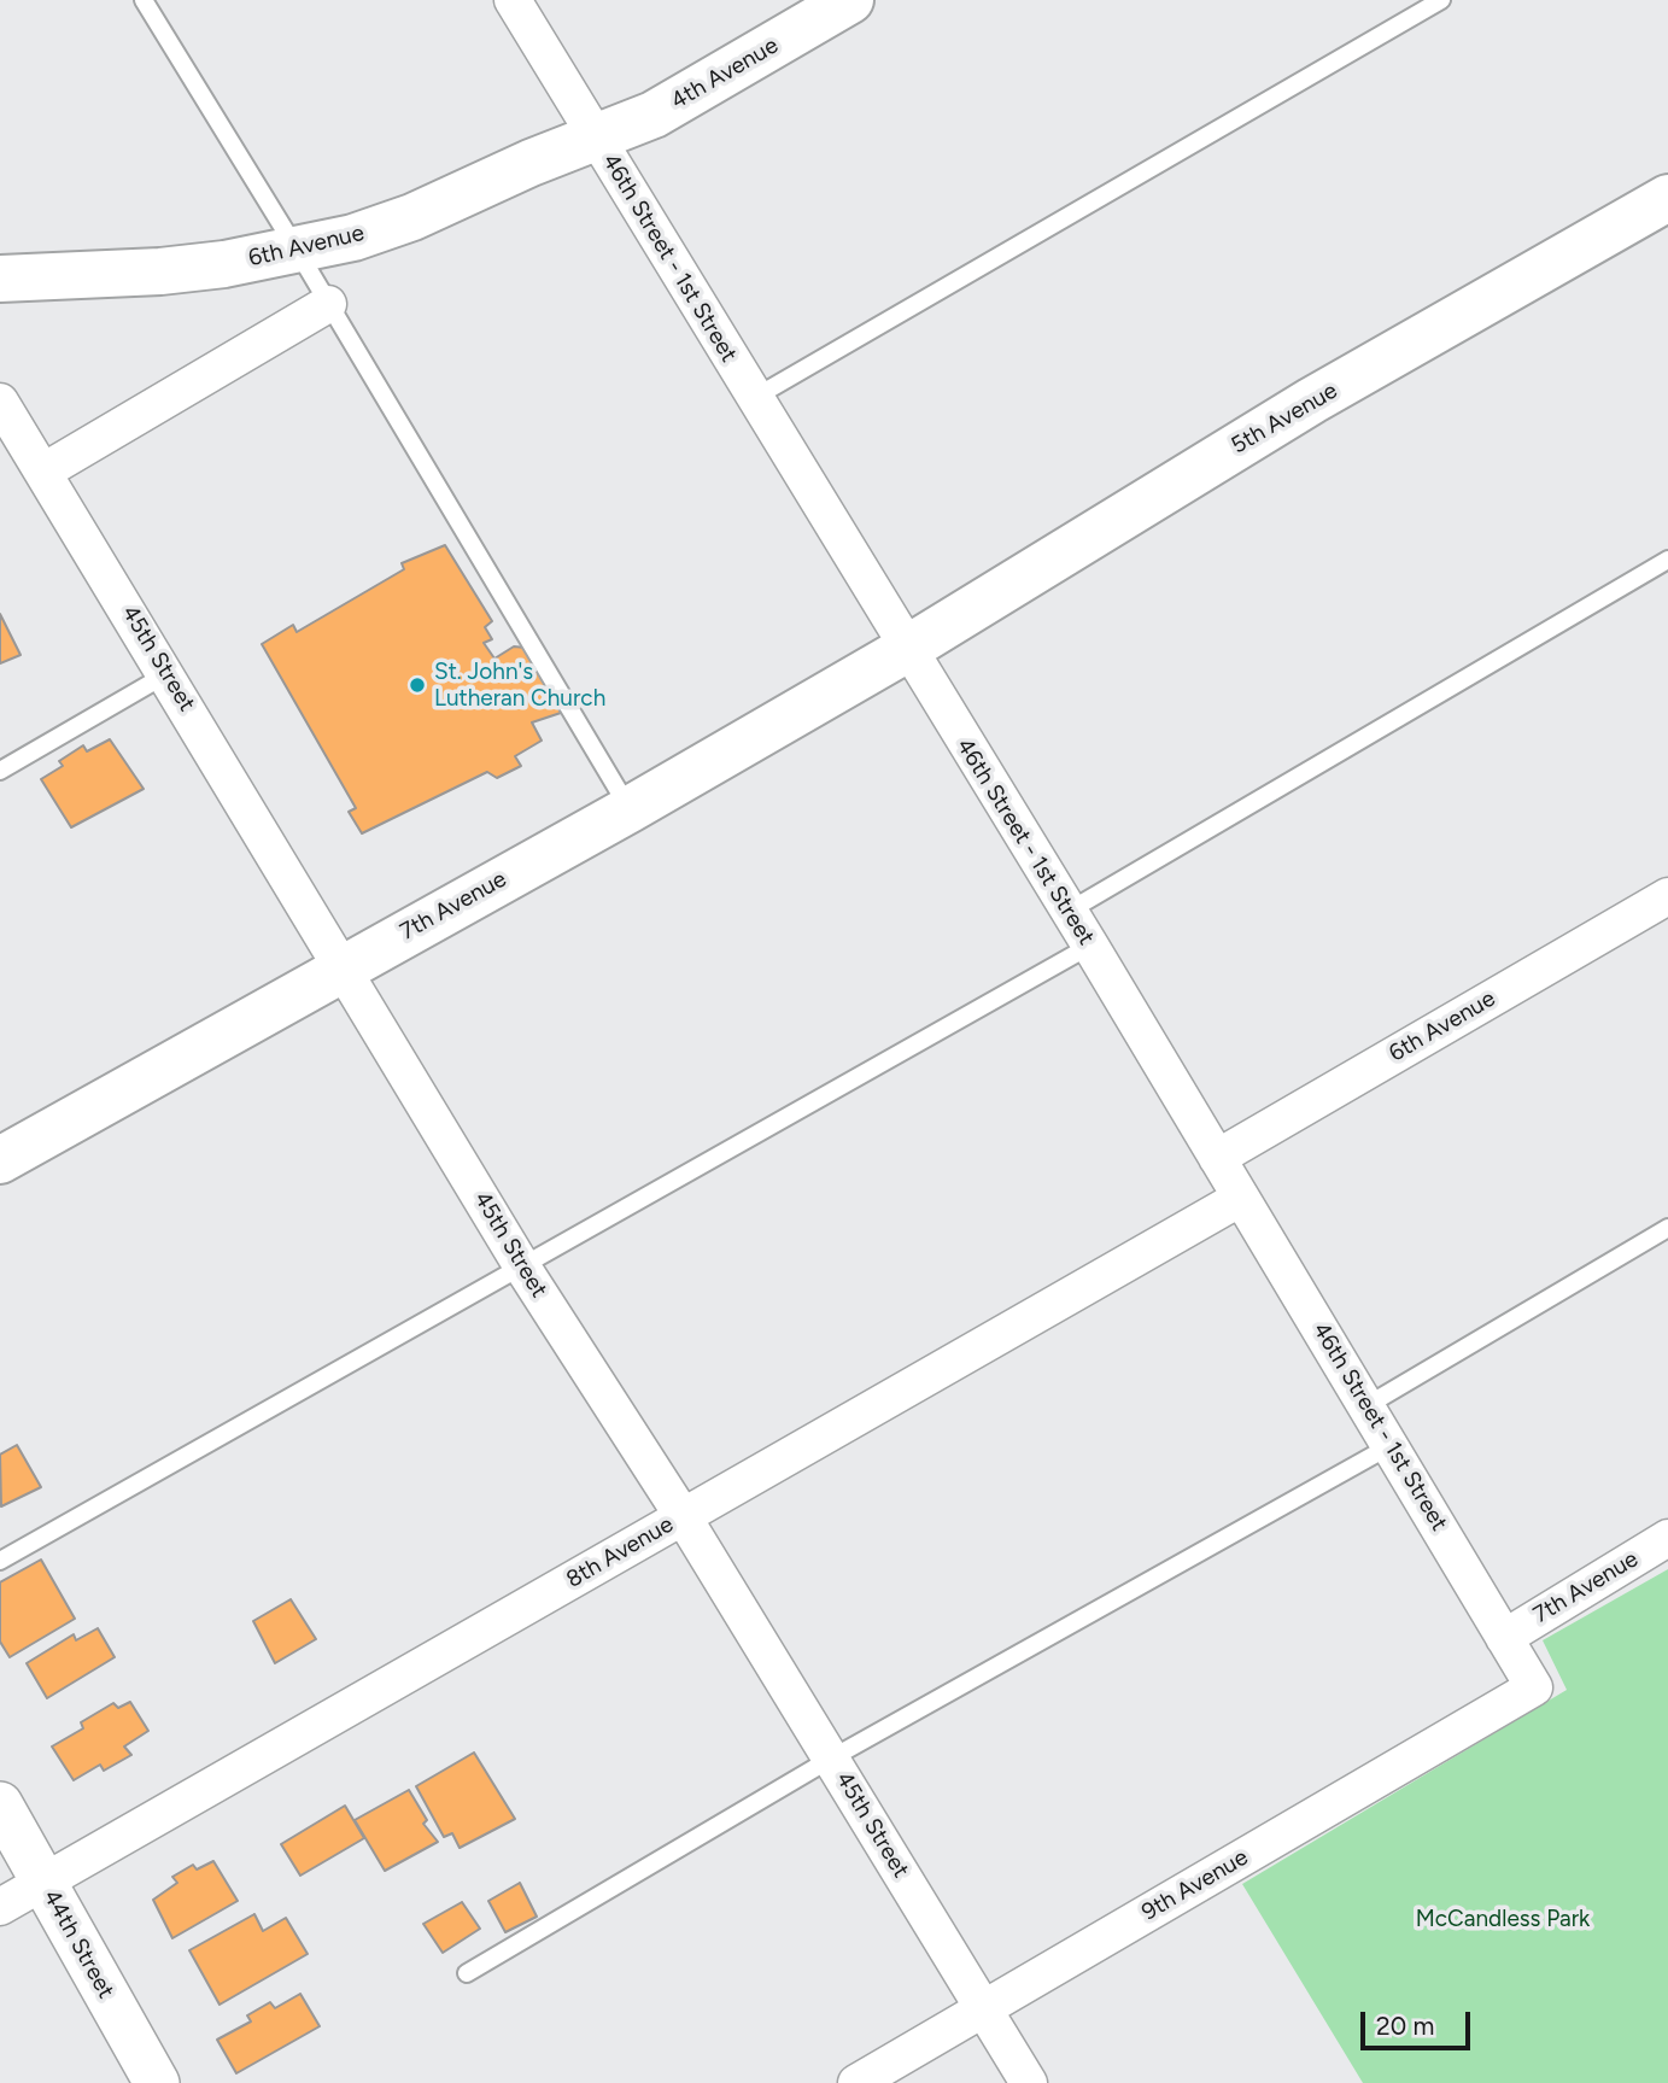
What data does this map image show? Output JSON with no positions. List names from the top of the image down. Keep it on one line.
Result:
{"streets":{"main road":["4th Avenue","6th Avenue","5th Avenue","7th Avenue"],"street":["46th Street - 1st Street","45th Street","8th Avenue","9th Avenue","44th Street"]},"crossings":[["4th Avenue","6th Avenue"],["4th Avenue","46th Street - 1st Street"],["6th Avenue","46th Street - 1st Street"],["46th Street - 1st Street","5th Avenue"],["46th Street - 1st Street","7th Avenue"],["46th Street - 1st Street","8th Avenue"],["46th Street - 1st Street","9th Avenue"],["5th Avenue","7th Avenue"],["45th Street","7th Avenue"],["45th Street","8th Avenue"],["45th Street","9th Avenue"],["8th Avenue","44th Street"]],"parks":["McCandless Park"],"places":["St. John's Lutheran Church"],"scale_bar":"20 m"}
